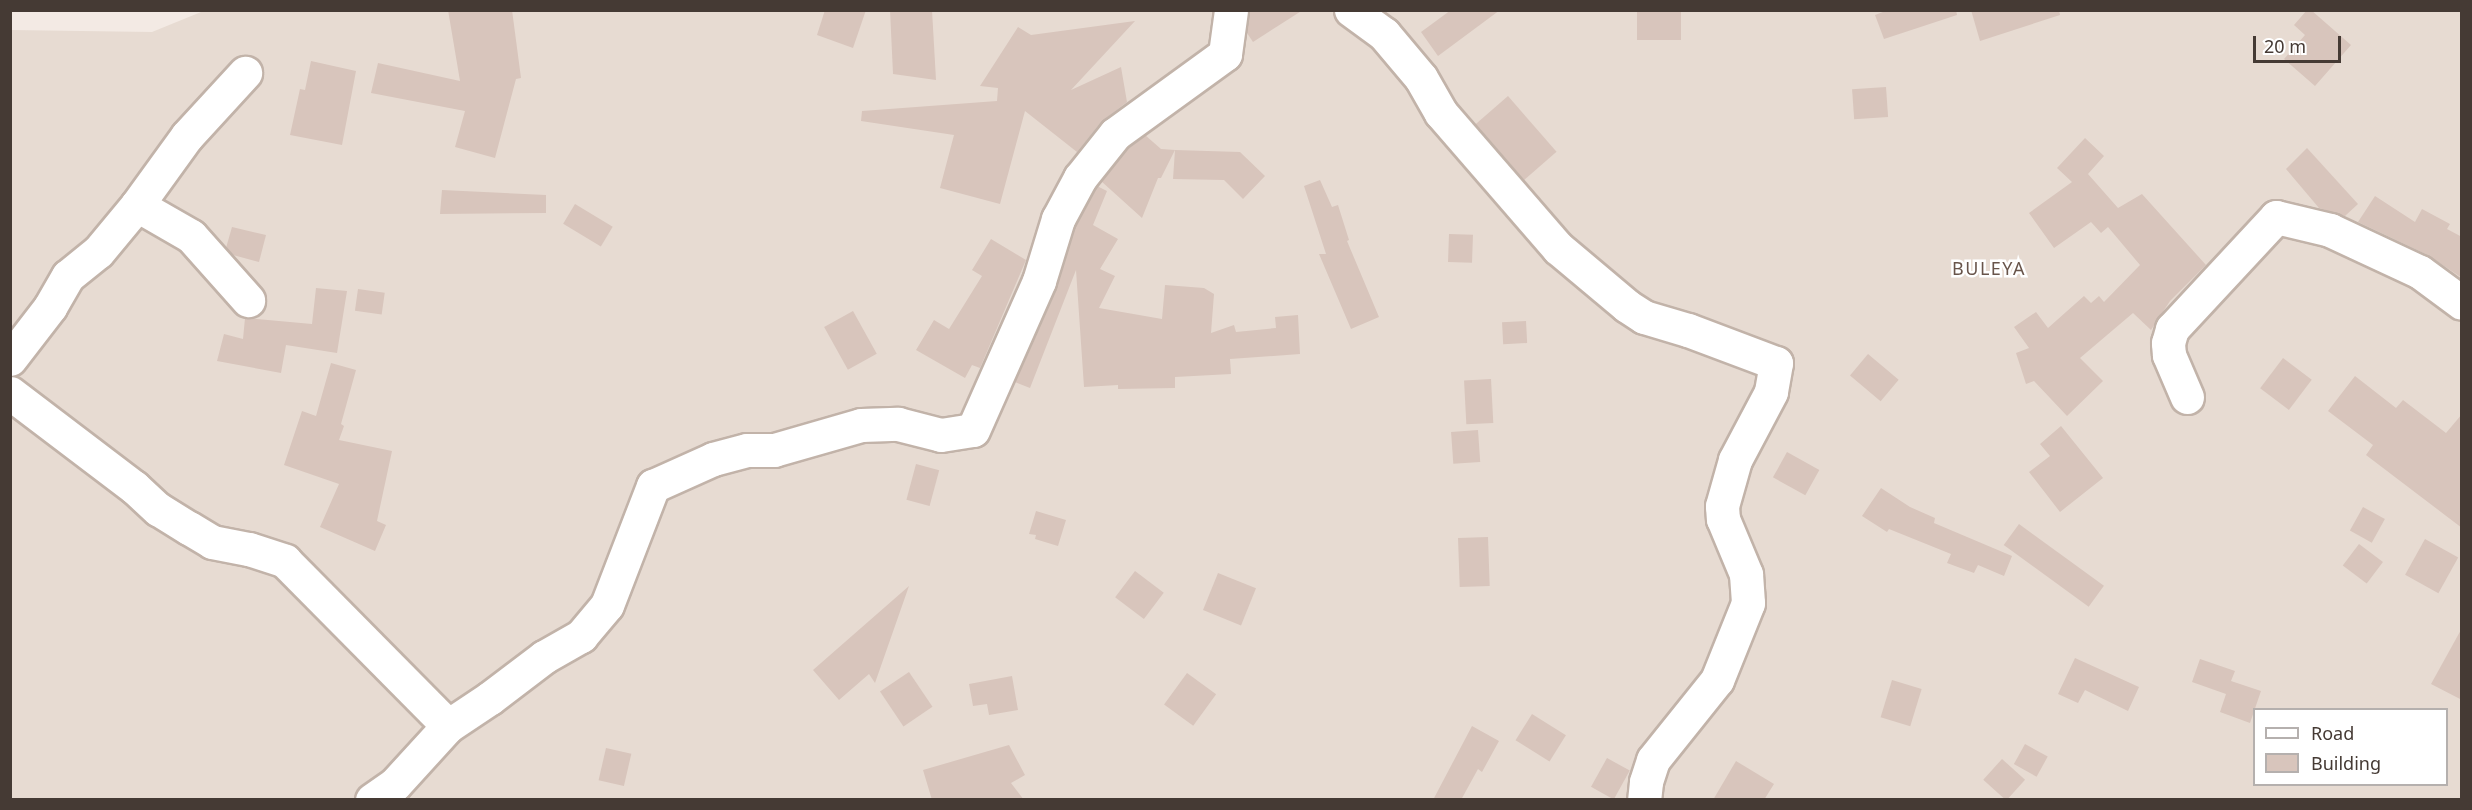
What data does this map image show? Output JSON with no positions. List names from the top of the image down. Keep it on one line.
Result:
{"districts":["BULEYA"],"legend":["Road","Building"],"scale_bar":"20 m"}
